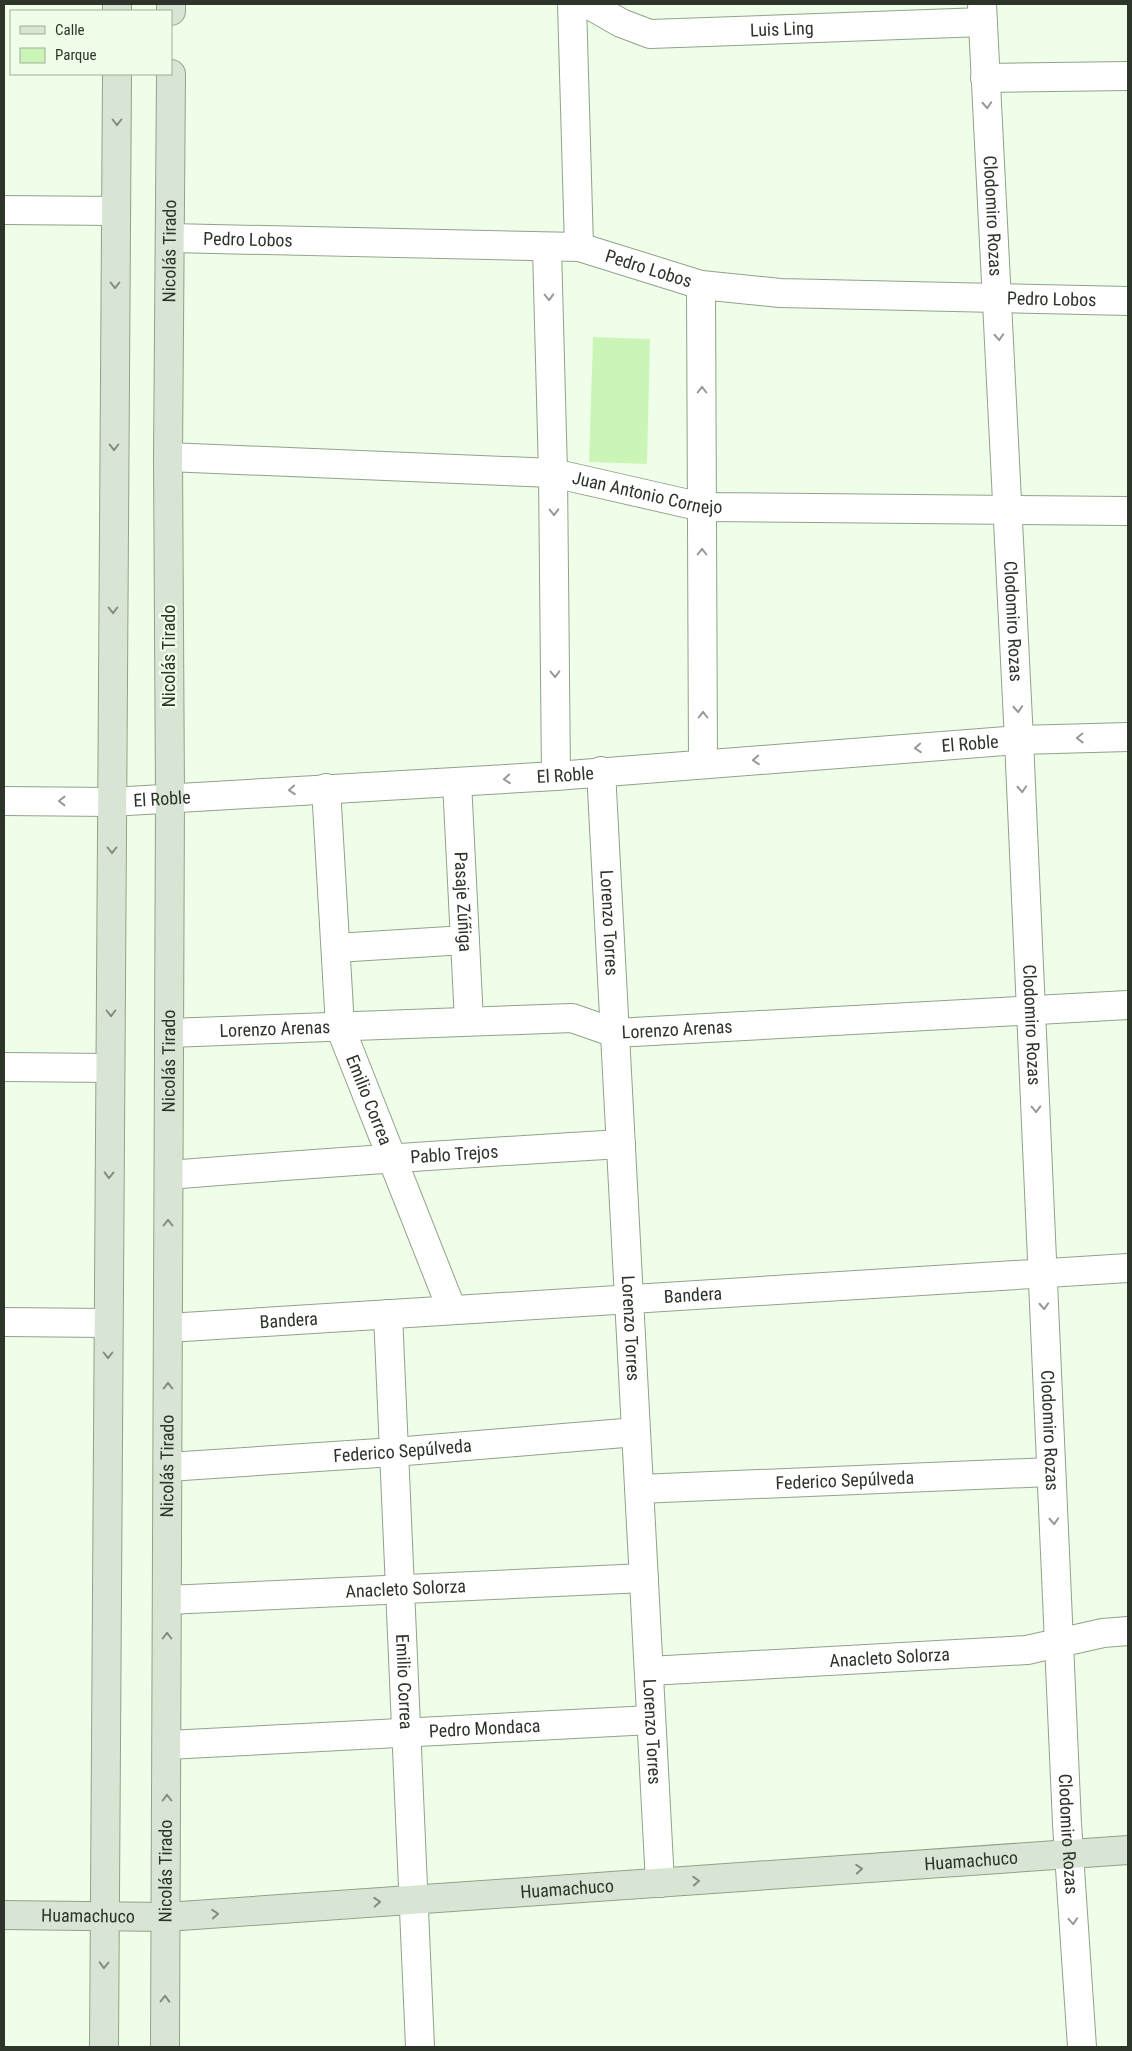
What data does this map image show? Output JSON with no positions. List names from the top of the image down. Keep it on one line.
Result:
{"streets":{"main road":["Nicolás Tirado","Huamachuco"],"street":["Luis Ling","Clodomiro Rozas","Pedro Lobos","Juan Antonio Cornejo","El Roble","Pasaje Zúñiga","Lorenzo Torres","Lorenzo Arenas","Emilio Correa","Pablo Trejos","Bandera","Federico Sepúlveda","Anacleto Solorza","Pedro Mondaca"]},"crossings":[["Luis Ling","Clodomiro Rozas"],["Clodomiro Rozas","Pedro Lobos"],["Clodomiro Rozas","Juan Antonio Cornejo"],["Clodomiro Rozas","El Roble"],["Clodomiro Rozas","Lorenzo Arenas"],["Clodomiro Rozas","Bandera"],["Clodomiro Rozas","Federico Sepúlveda"],["Clodomiro Rozas","Anacleto Solorza"],["Clodomiro Rozas","Huamachuco"],["Pedro Lobos","Nicolás Tirado"],["Nicolás Tirado","Juan Antonio Cornejo"],["Nicolás Tirado","El Roble"],["Nicolás Tirado","Lorenzo Arenas"],["Nicolás Tirado","Pablo Trejos"],["Nicolás Tirado","Bandera"],["Nicolás Tirado","Federico Sepúlveda"],["Nicolás Tirado","Anacleto Solorza"],["Nicolás Tirado","Pedro Mondaca"],["Nicolás Tirado","Huamachuco"],["El Roble","Pasaje Zúñiga"],["El Roble","Lorenzo Torres"],["El Roble","Emilio Correa"],["Pasaje Zúñiga","Lorenzo Arenas"],["Lorenzo Torres","Lorenzo Arenas"],["Lorenzo Torres","Pablo Trejos"],["Lorenzo Torres","Bandera"],["Lorenzo Torres","Federico Sepúlveda"],["Lorenzo Torres","Anacleto Solorza"],["Lorenzo Torres","Pedro Mondaca"],["Lorenzo Torres","Huamachuco"],["Lorenzo Arenas","Emilio Correa"],["Emilio Correa","Pablo Trejos"],["Emilio Correa","Bandera"],["Emilio Correa","Federico Sepúlveda"],["Emilio Correa","Anacleto Solorza"],["Emilio Correa","Pedro Mondaca"],["Emilio Correa","Huamachuco"]],"one_way":["Clodomiro Rozas","El Roble","Huamachuco"],"legend":["Calle","Parque"]}
